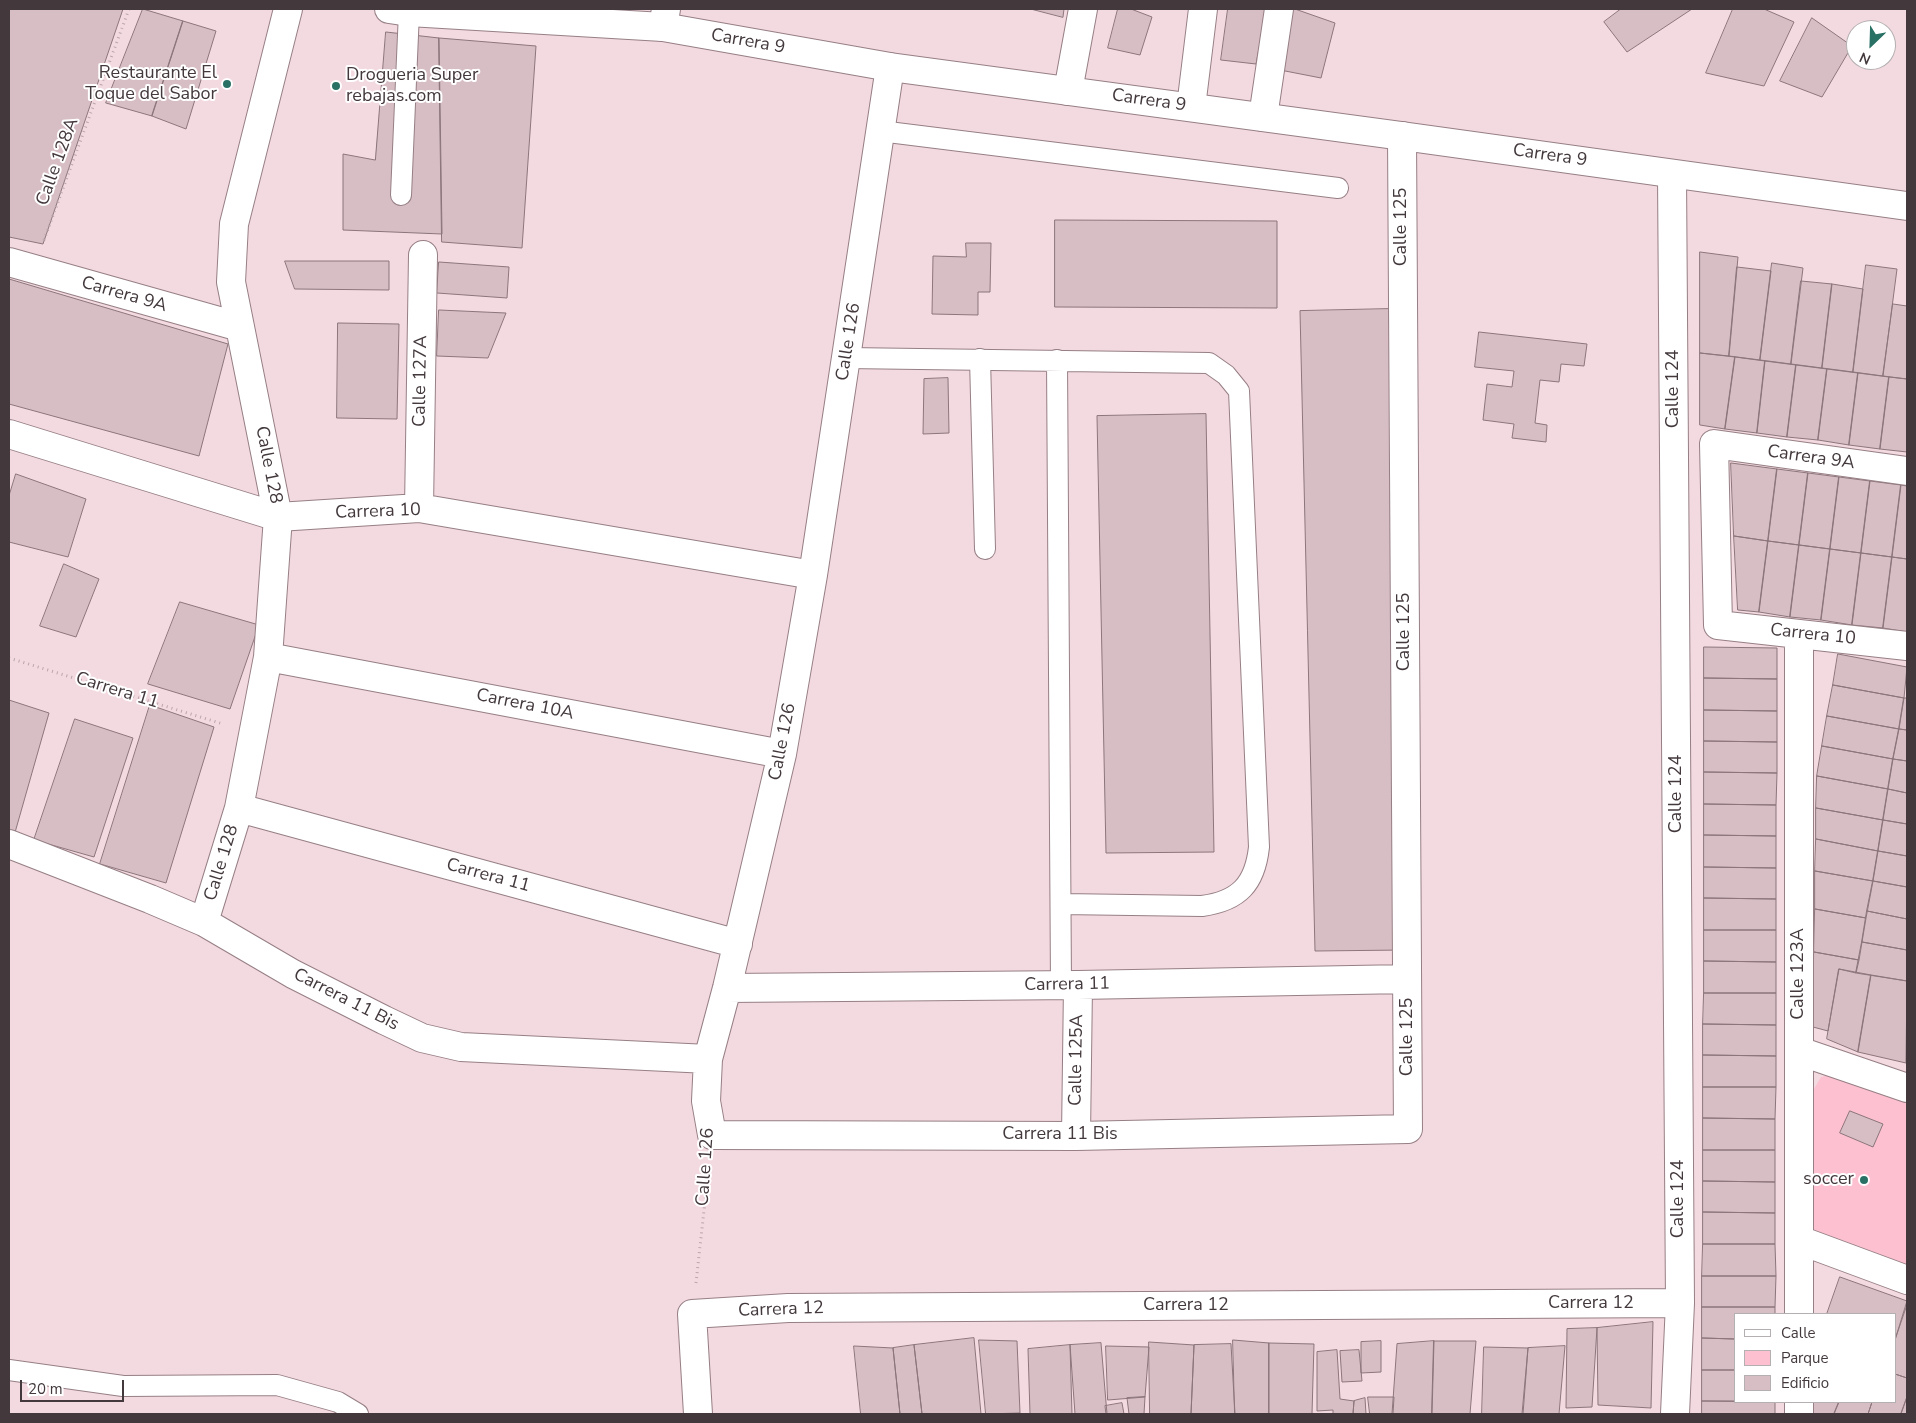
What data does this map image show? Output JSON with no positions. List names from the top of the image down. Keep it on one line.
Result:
{"streets":{"street":["Carrera 9","Calle 125","Carrera 9A","Calle 126","Calle 127A","Calle 124","Calle 128","Carrera 10","Carrera 11","Carrera 10A","Calle 123A","Carrera 11 Bis","Calle 125A","Carrera 12"],"path":["Calle 128A"]},"crossings":[["Carrera 9","Calle 125"],["Carrera 9","Calle 126"],["Carrera 9","Calle 124"],["Calle 128A","Carrera 9A"],["Calle 125","Carrera 11"],["Calle 125","Carrera 11 Bis"],["Carrera 9A","Calle 128"],["Carrera 9A","Carrera 10"],["Calle 126","Carrera 10"],["Calle 126","Carrera 11"],["Calle 126","Carrera 10A"],["Calle 126","Carrera 11 Bis"],["Calle 126","Carrera 12"],["Calle 127A","Carrera 10"],["Calle 124","Carrera 12"],["Calle 128","Carrera 10"],["Calle 128","Carrera 11"],["Calle 128","Carrera 10A"],["Calle 128","Carrera 11 Bis"],["Carrera 10","Calle 123A"],["Carrera 11","Calle 125A"],["Carrera 11 Bis","Calle 125A"]],"places":["Restaurante El Toque del Sabor","Drogueria Super rebajas.com","soccer"],"legend":["Calle","Parque","Edificio"],"scale_bar":"20 m","north":"bottom left"}
